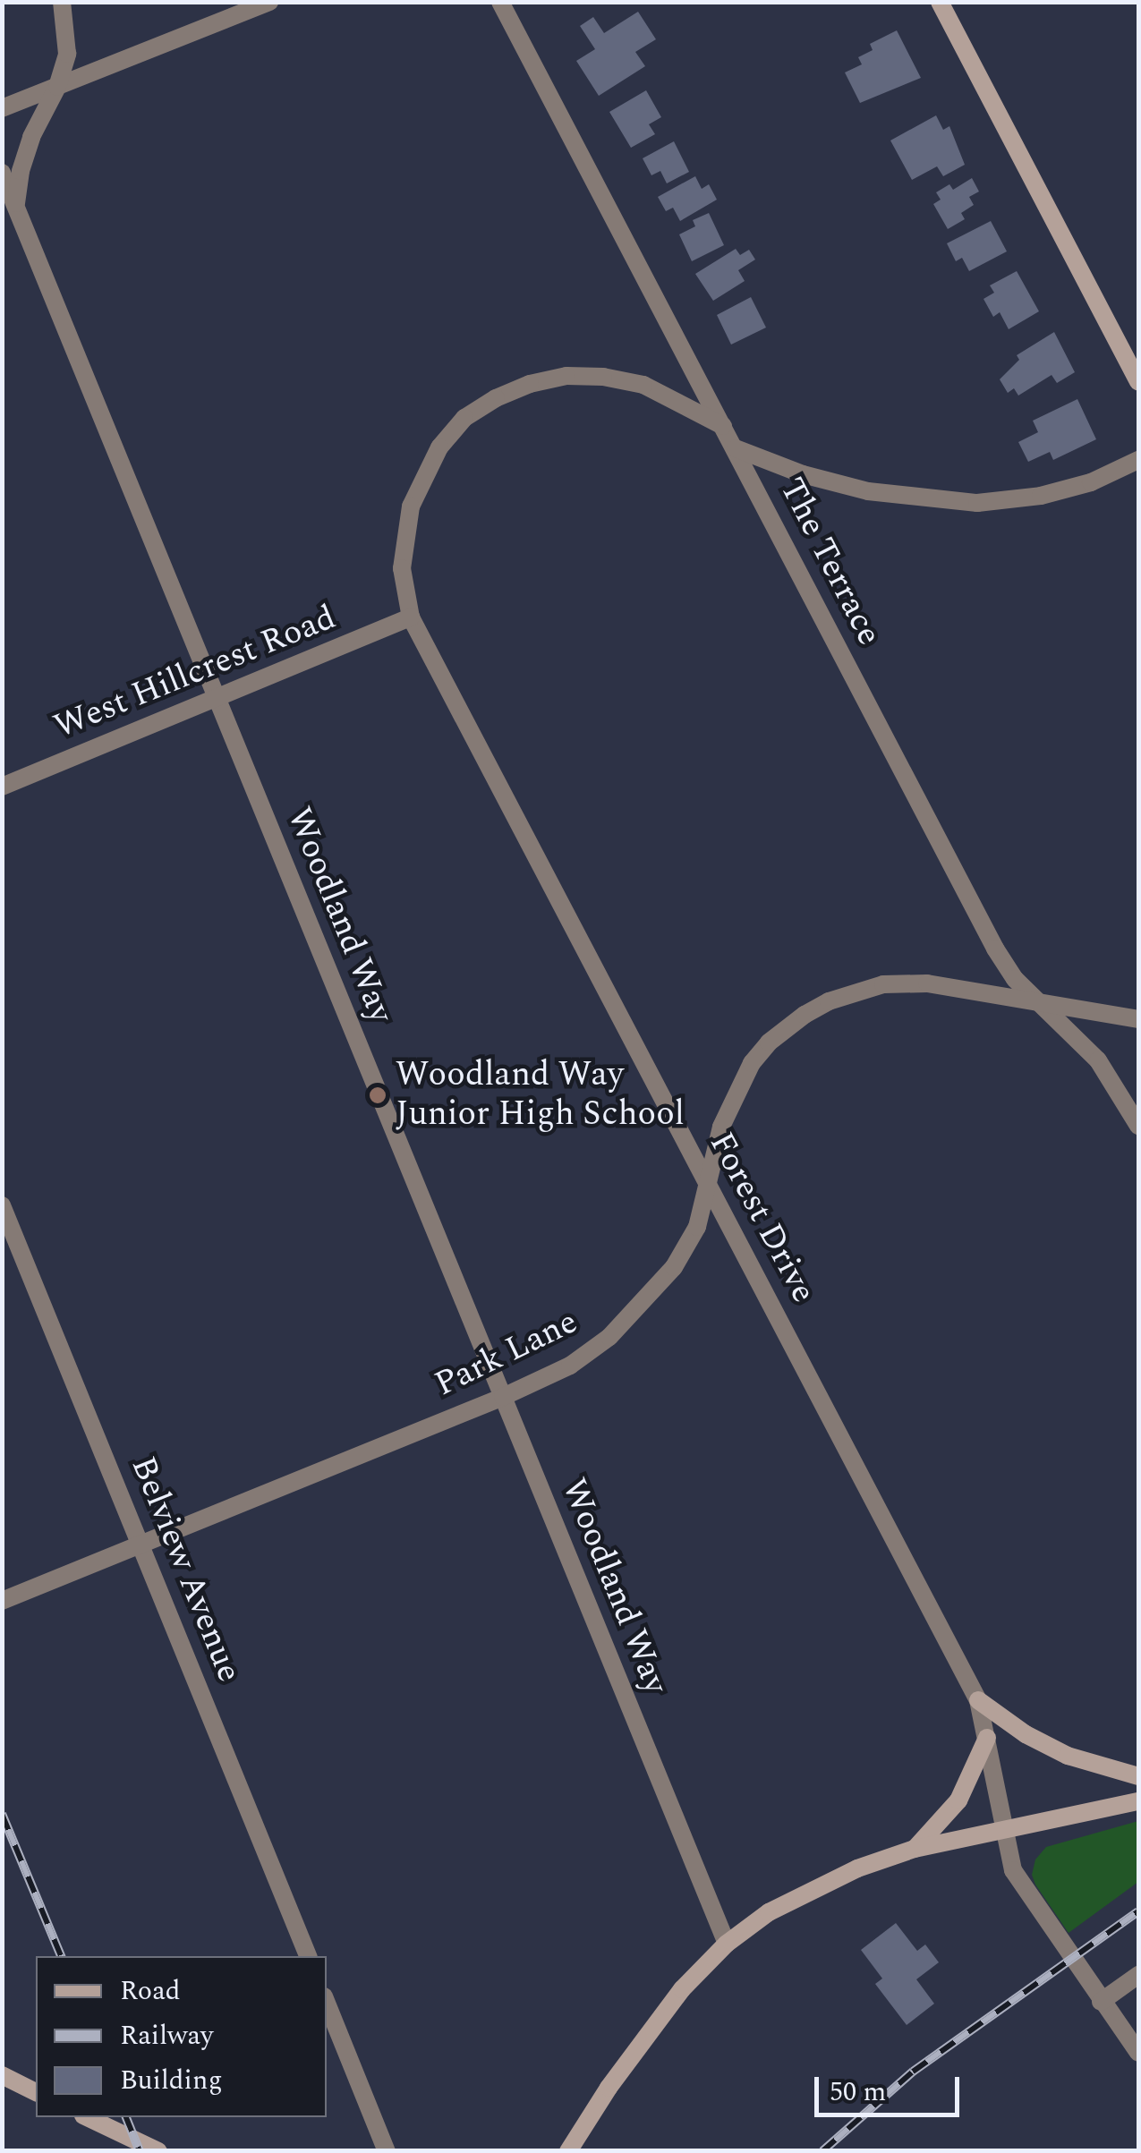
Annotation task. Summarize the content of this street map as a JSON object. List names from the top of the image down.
{
  "streets": {
    "street": [
      "The Terrace",
      "West Hillcrest Road",
      "Woodland Way",
      "Forest Drive",
      "Park Lane",
      "Belview Avenue"
    ]
  },
  "crossings": [
    ["The Terrace", "Forest Drive"],
    ["The Terrace", "Park Lane"],
    ["West Hillcrest Road", "Woodland Way"],
    ["West Hillcrest Road", "Forest Drive"],
    ["Woodland Way", "Park Lane"],
    ["Forest Drive", "Park Lane"],
    ["Park Lane", "Belview Avenue"]
  ],
  "places": ["Woodland Way Junior High School"],
  "legend": ["Road", "Railway", "Building"],
  "scale_bar": "50 m"
}
